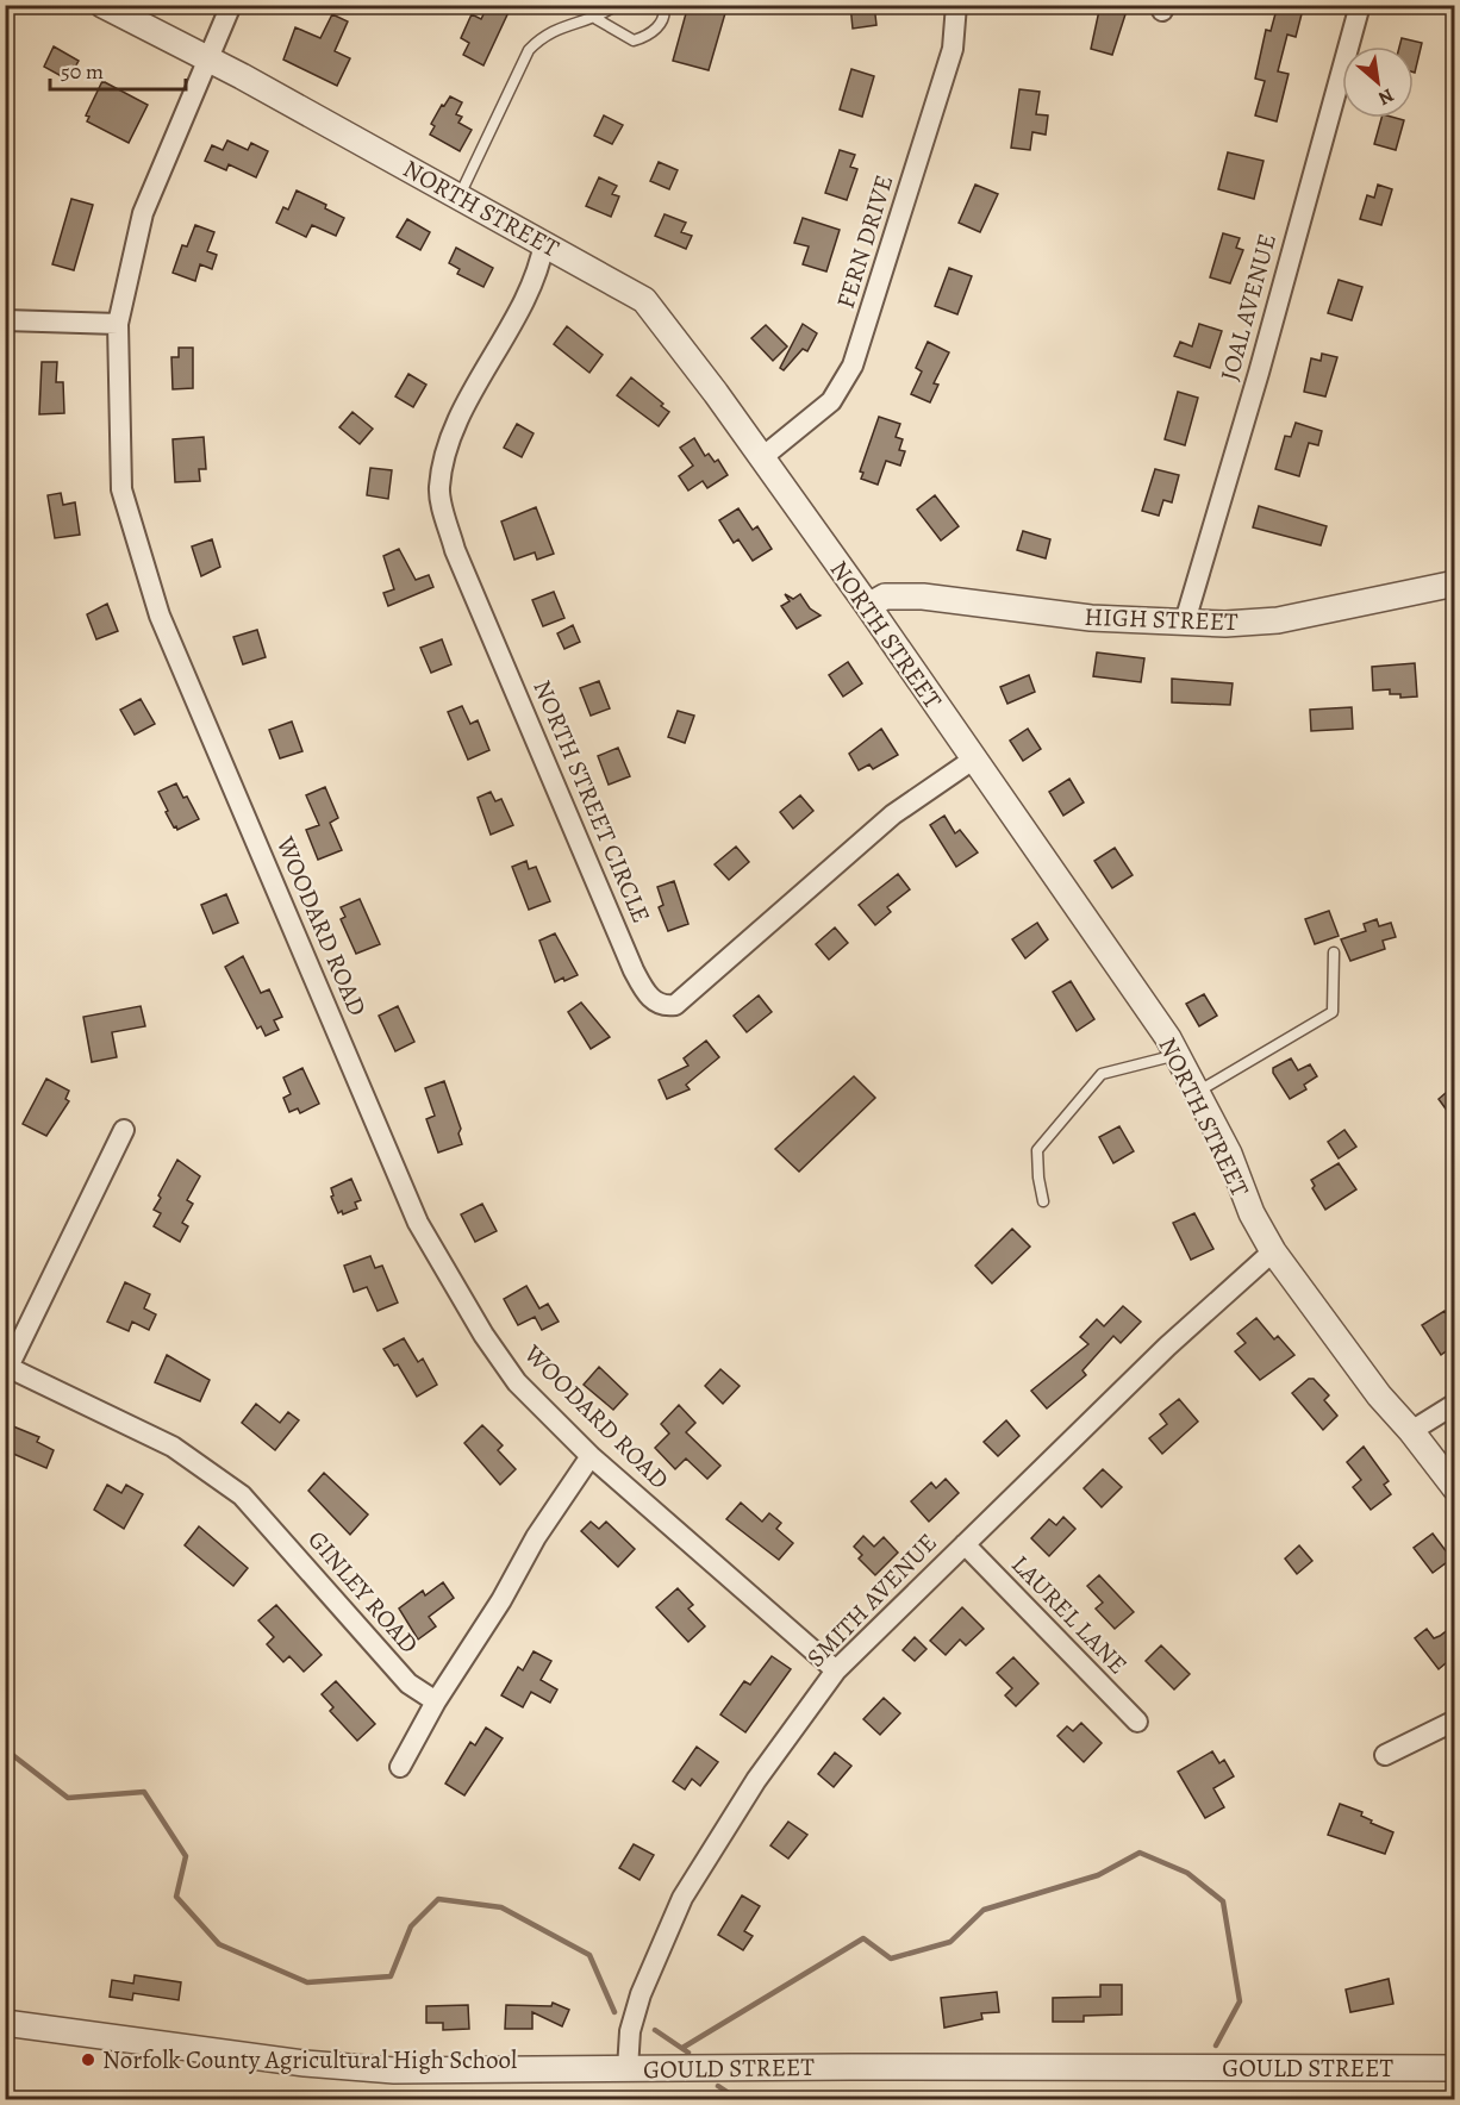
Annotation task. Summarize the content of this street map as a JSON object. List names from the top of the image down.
{
  "streets": {
    "street": [
      "NORTH STREET",
      "FERN DRIVE",
      "JOAL AVENUE",
      "HIGH STREET",
      "NORTH STREET CIRCLE",
      "WOODARD ROAD",
      "GINLEY ROAD",
      "SMITH AVENUE",
      "LAUREL LANE",
      "GOULD STREET"
    ]
  },
  "crossings": [
    ["NORTH STREET", "FERN DRIVE"],
    ["NORTH STREET", "HIGH STREET"],
    ["NORTH STREET", "NORTH STREET CIRCLE"],
    ["NORTH STREET", "WOODARD ROAD"],
    ["NORTH STREET", "SMITH AVENUE"],
    ["JOAL AVENUE", "HIGH STREET"],
    ["WOODARD ROAD", "SMITH AVENUE"],
    ["SMITH AVENUE", "LAUREL LANE"],
    ["SMITH AVENUE", "GOULD STREET"]
  ],
  "places": ["Norfolk County Agricultural High School"],
  "scale_bar": "50 m",
  "north": "bottom right"
}
